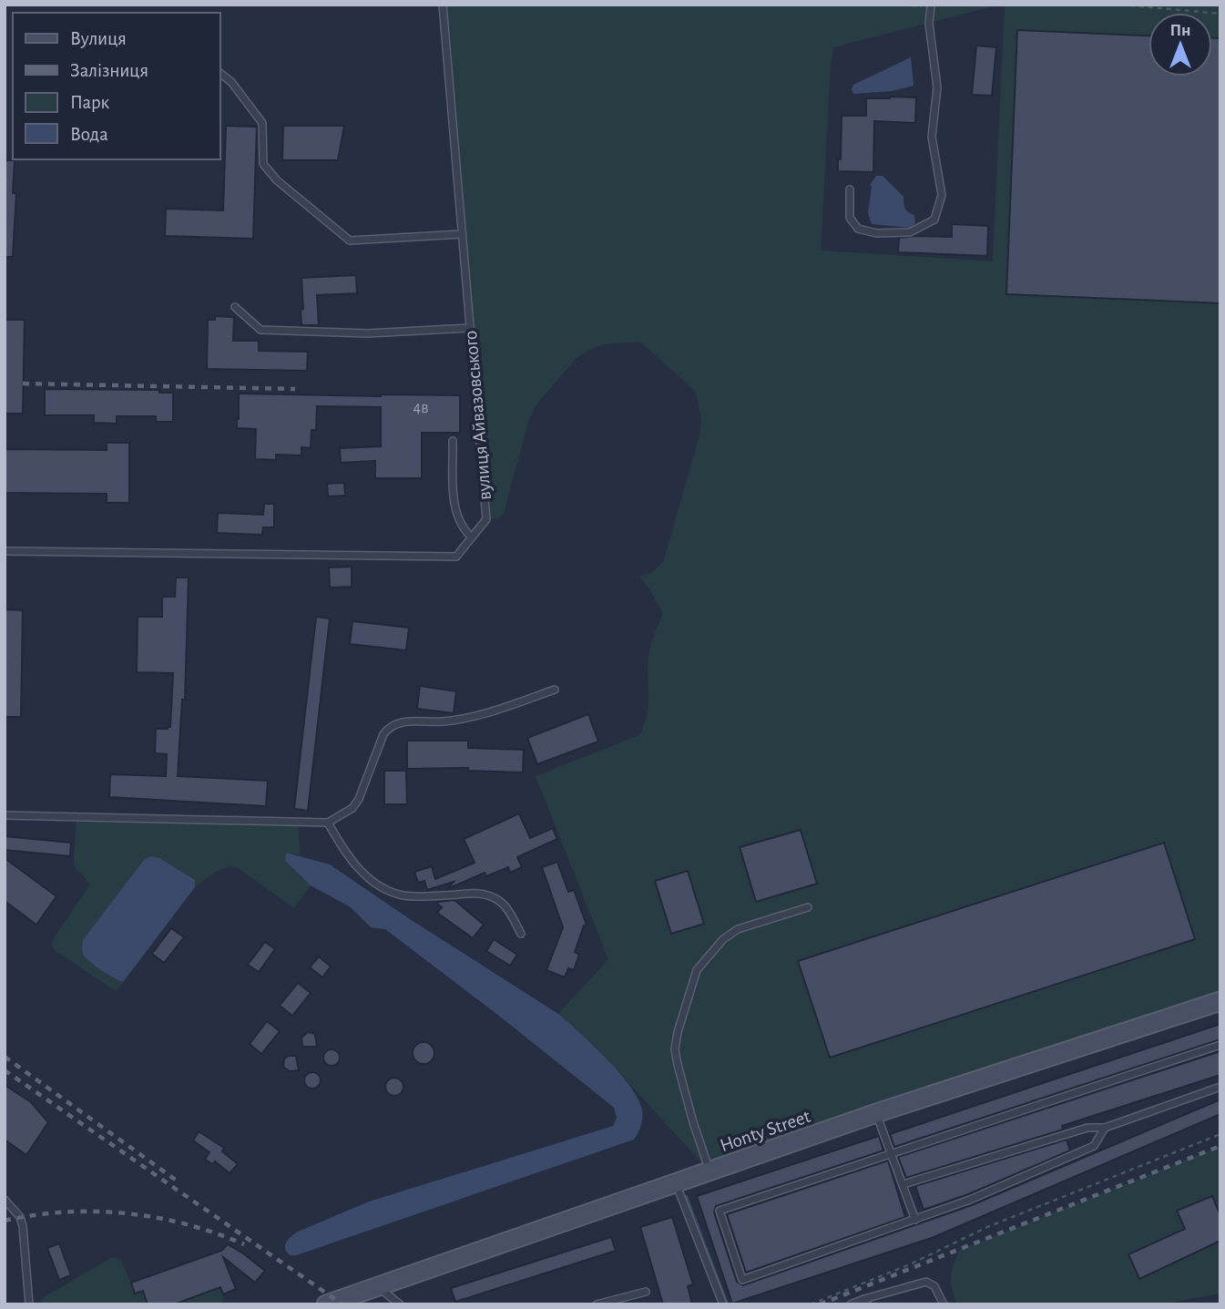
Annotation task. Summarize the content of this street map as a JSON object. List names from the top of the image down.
{
  "streets": {
    "street": ["Honty Street"],
    "lane": ["вулиця Айвазовського"]
  },
  "house_numbers": ["4в"],
  "legend": [
    "Вулиця",
    "Залізниця",
    "Парк",
    "Вода"
  ],
  "north": "top"
}
